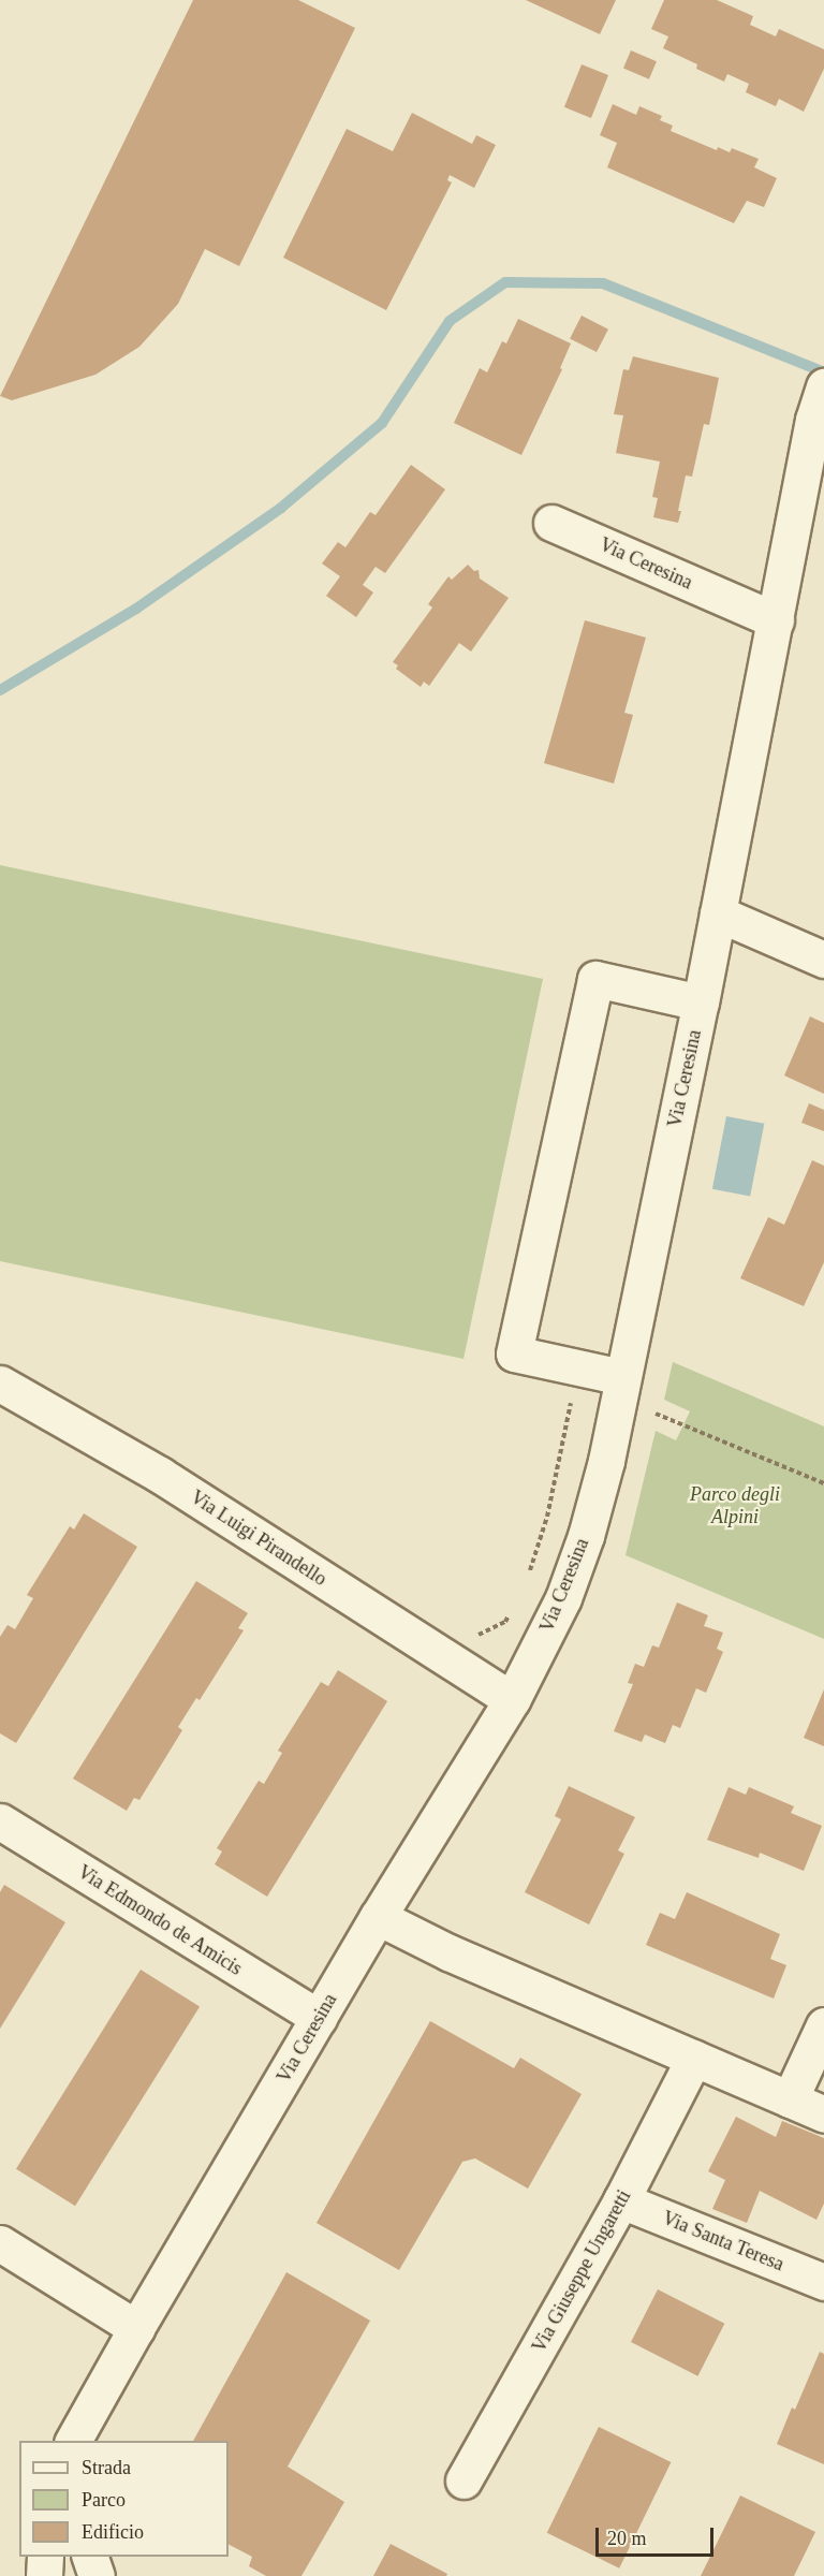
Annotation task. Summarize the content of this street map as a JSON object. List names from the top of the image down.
{
  "streets": {
    "street": [
      "Via Ceresina",
      "Via Luigi Pirandello",
      "Via Edmondo de Amicis",
      "Via Santa Teresa",
      "Via Giuseppe Ungaretti"
    ]
  },
  "crossings": [
    ["Via Ceresina", "Via Luigi Pirandello"],
    ["Via Ceresina", "Via Edmondo de Amicis"],
    ["Via Santa Teresa", "Via Giuseppe Ungaretti"]
  ],
  "parks": ["Parco degli Alpini"],
  "legend": ["Strada", "Parco", "Edificio"],
  "scale_bar": "20 m"
}
